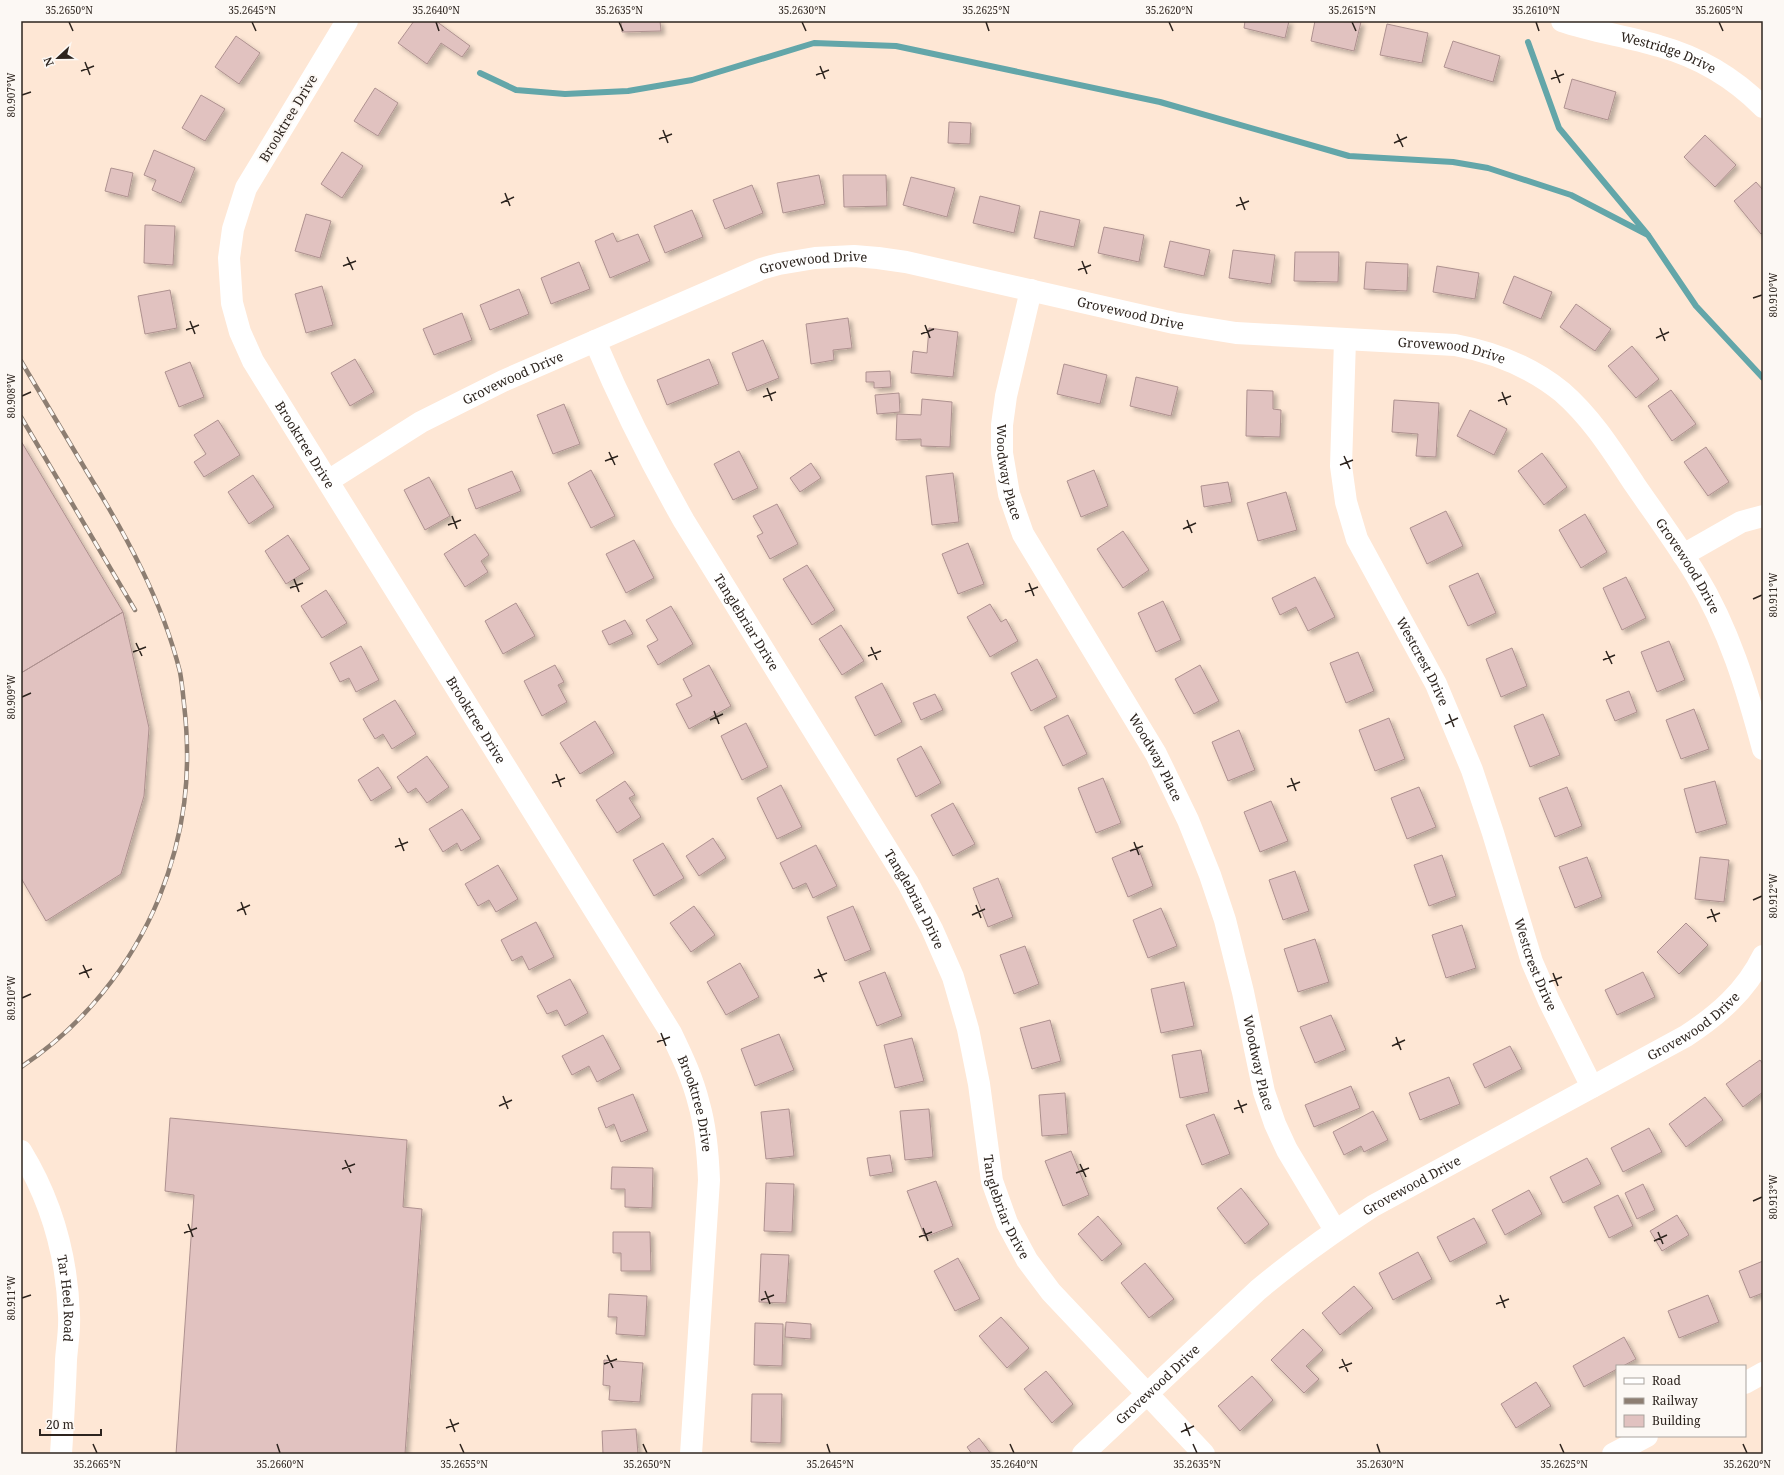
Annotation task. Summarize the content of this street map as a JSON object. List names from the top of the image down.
{
  "streets": {
    "street": [
      "Westridge Drive",
      "Brooktree Drive",
      "Grovewood Drive",
      "Woodway Place",
      "Tanglebriar Drive",
      "Westcrest Drive",
      "Tar Heel Road"
    ]
  },
  "crossings": [
    ["Brooktree Drive", "Grovewood Drive"],
    ["Grovewood Drive", "Woodway Place"],
    ["Grovewood Drive", "Tanglebriar Drive"],
    ["Grovewood Drive", "Westcrest Drive"]
  ],
  "legend": ["Road", "Railway", "Building"],
  "scale_bar": "20 m",
  "north": "left",
  "coordinates": [
    "35.2650°N",
    "35.2645°N",
    "35.2640°N",
    "35.2635°N",
    "35.2630°N",
    "35.2625°N",
    "35.2620°N",
    "35.2615°N",
    "35.2610°N",
    "35.2605°N",
    "80.907°W",
    "80.910°W",
    "80.908°W",
    "80.911°W",
    "80.909°W",
    "80.912°W",
    "80.913°W",
    "35.2665°N",
    "35.2660°N",
    "35.2655°N"
  ]
}
